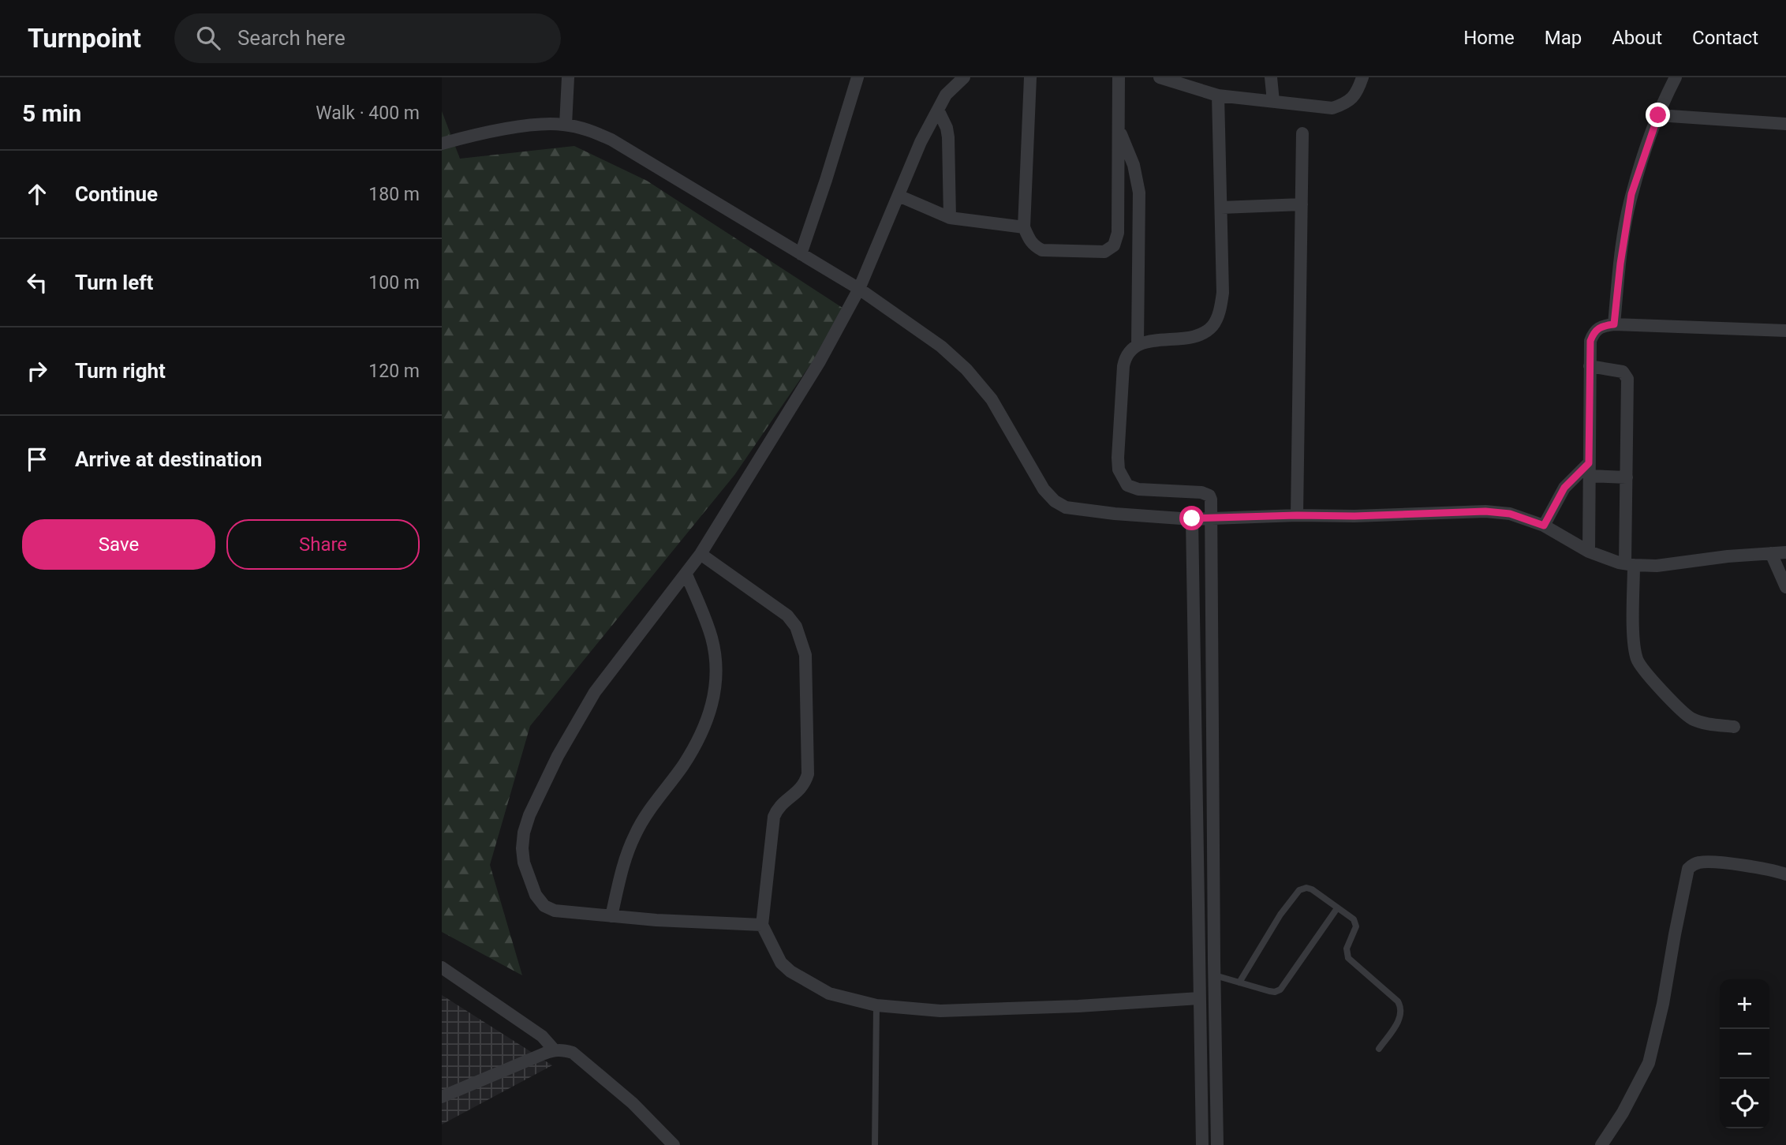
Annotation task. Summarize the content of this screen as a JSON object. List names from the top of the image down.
{
  "page": {
    "header": "Turnpoint",
    "search": "Search here",
    "nav": [
      "Home",
      "Map",
      "About",
      "Contact"
    ],
    "heading": ["5 min", "Walk · 400 m"],
    "list": [
      ["Continue", "180 m"],
      ["Turn left", "100 m"],
      ["Turn right", "120 m"],
      "Arrive at destination"
    ],
    "buttons": ["Save", "Share"],
    "map_buttons": ["+", "−"]
  }
}
